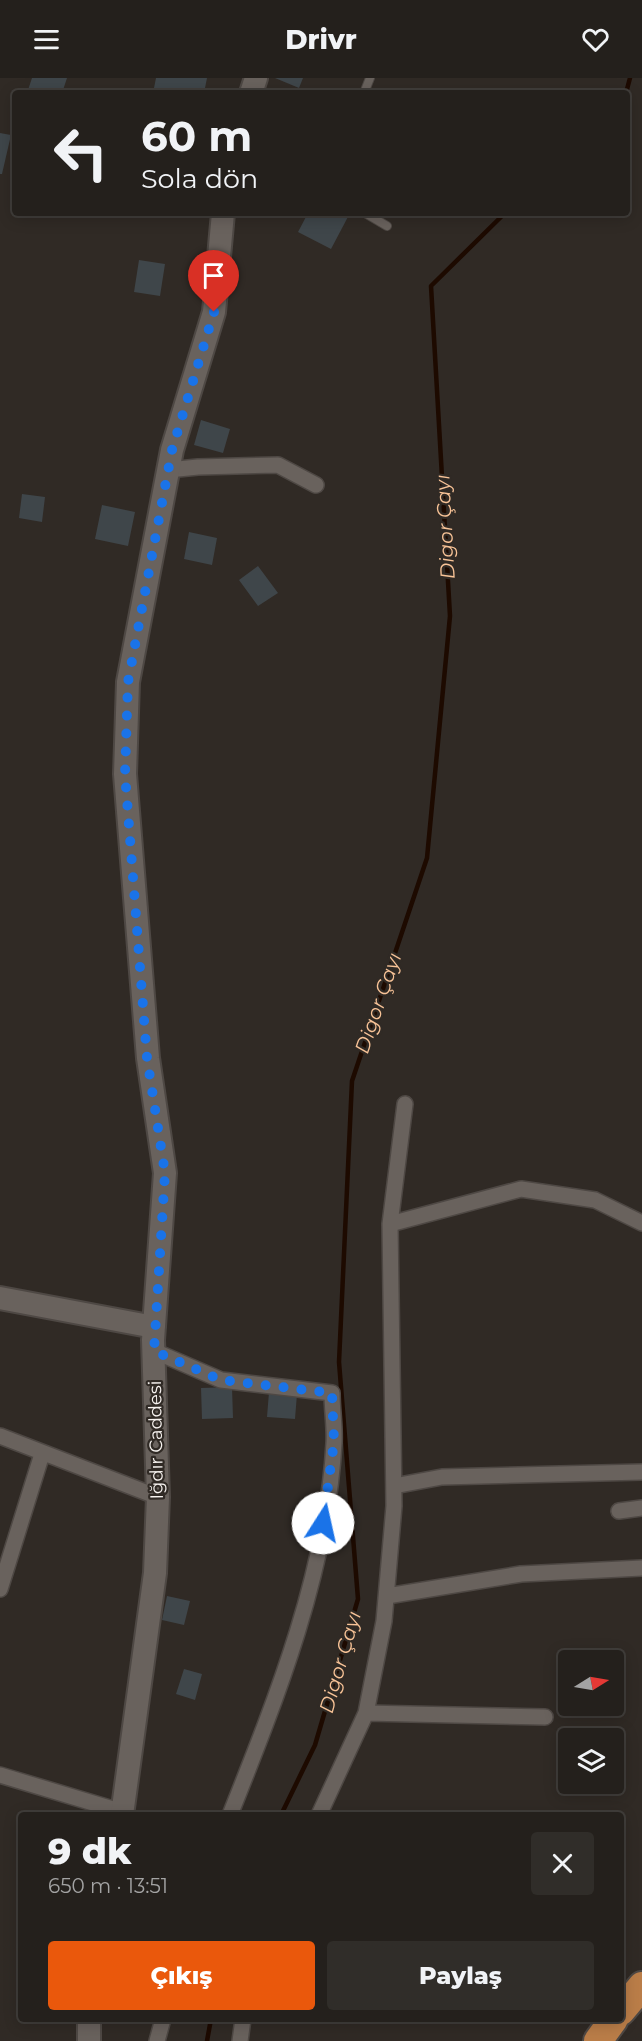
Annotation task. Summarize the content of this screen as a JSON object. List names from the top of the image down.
{
  "streets": {
    "street": ["Iğdır Caddesi"]
  },
  "water": ["Digor Çayı"],
  "north": "right",
  "page": {
    "header": "Drivr",
    "turn": ["60 m", "Sola dön"],
    "heading": ["9 dk", "650 m · 13:51"],
    "buttons": ["Çıkış", "Paylaş"]
  }
}
